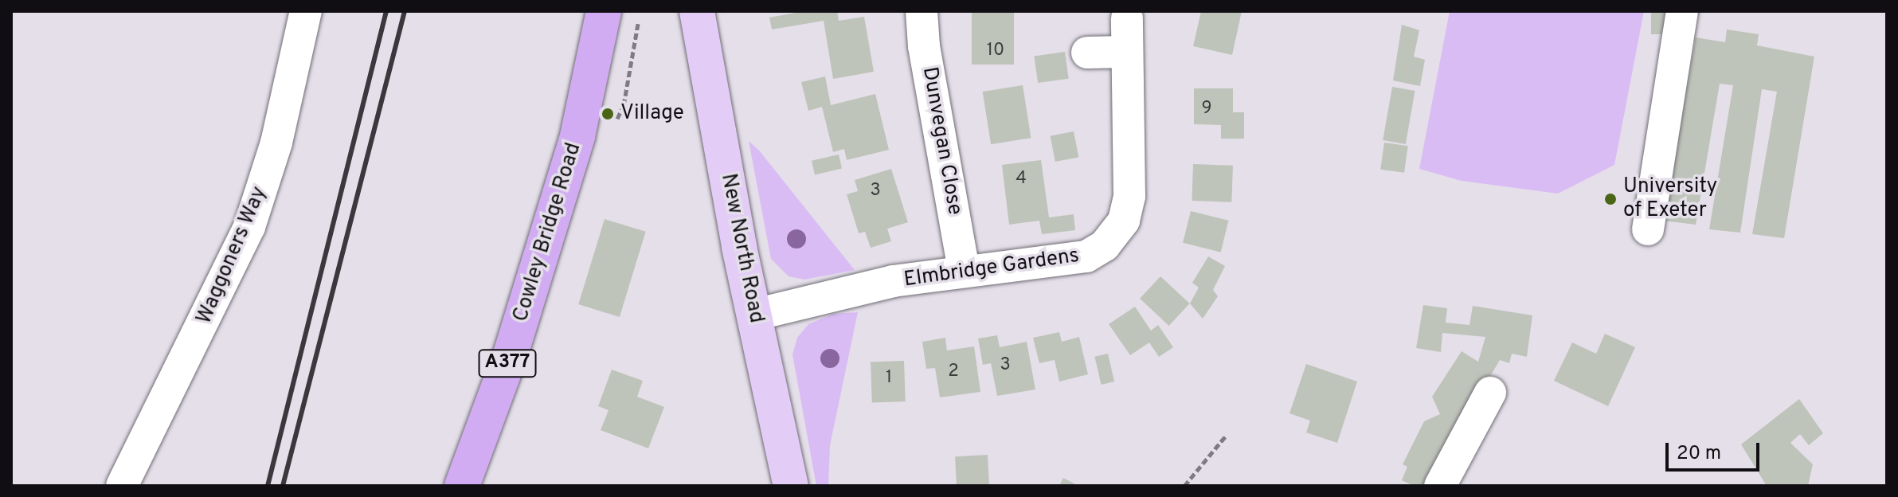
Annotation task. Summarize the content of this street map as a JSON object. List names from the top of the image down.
{
  "streets": {
    "highway": ["Cowley Bridge Road", "A377"],
    "main road": ["New North Road"],
    "street": ["Dunvegan Close", "Waggoners Way", "Elmbridge Gardens"]
  },
  "crossings": [
    ["Dunvegan Close", "Elmbridge Gardens"],
    ["New North Road", "Elmbridge Gardens"]
  ],
  "places": ["Village", "University of Exeter"],
  "house_numbers": [
    "10",
    "9",
    "4",
    "3",
    "3",
    "2",
    "1"
  ],
  "scale_bar": "20 m"
}
